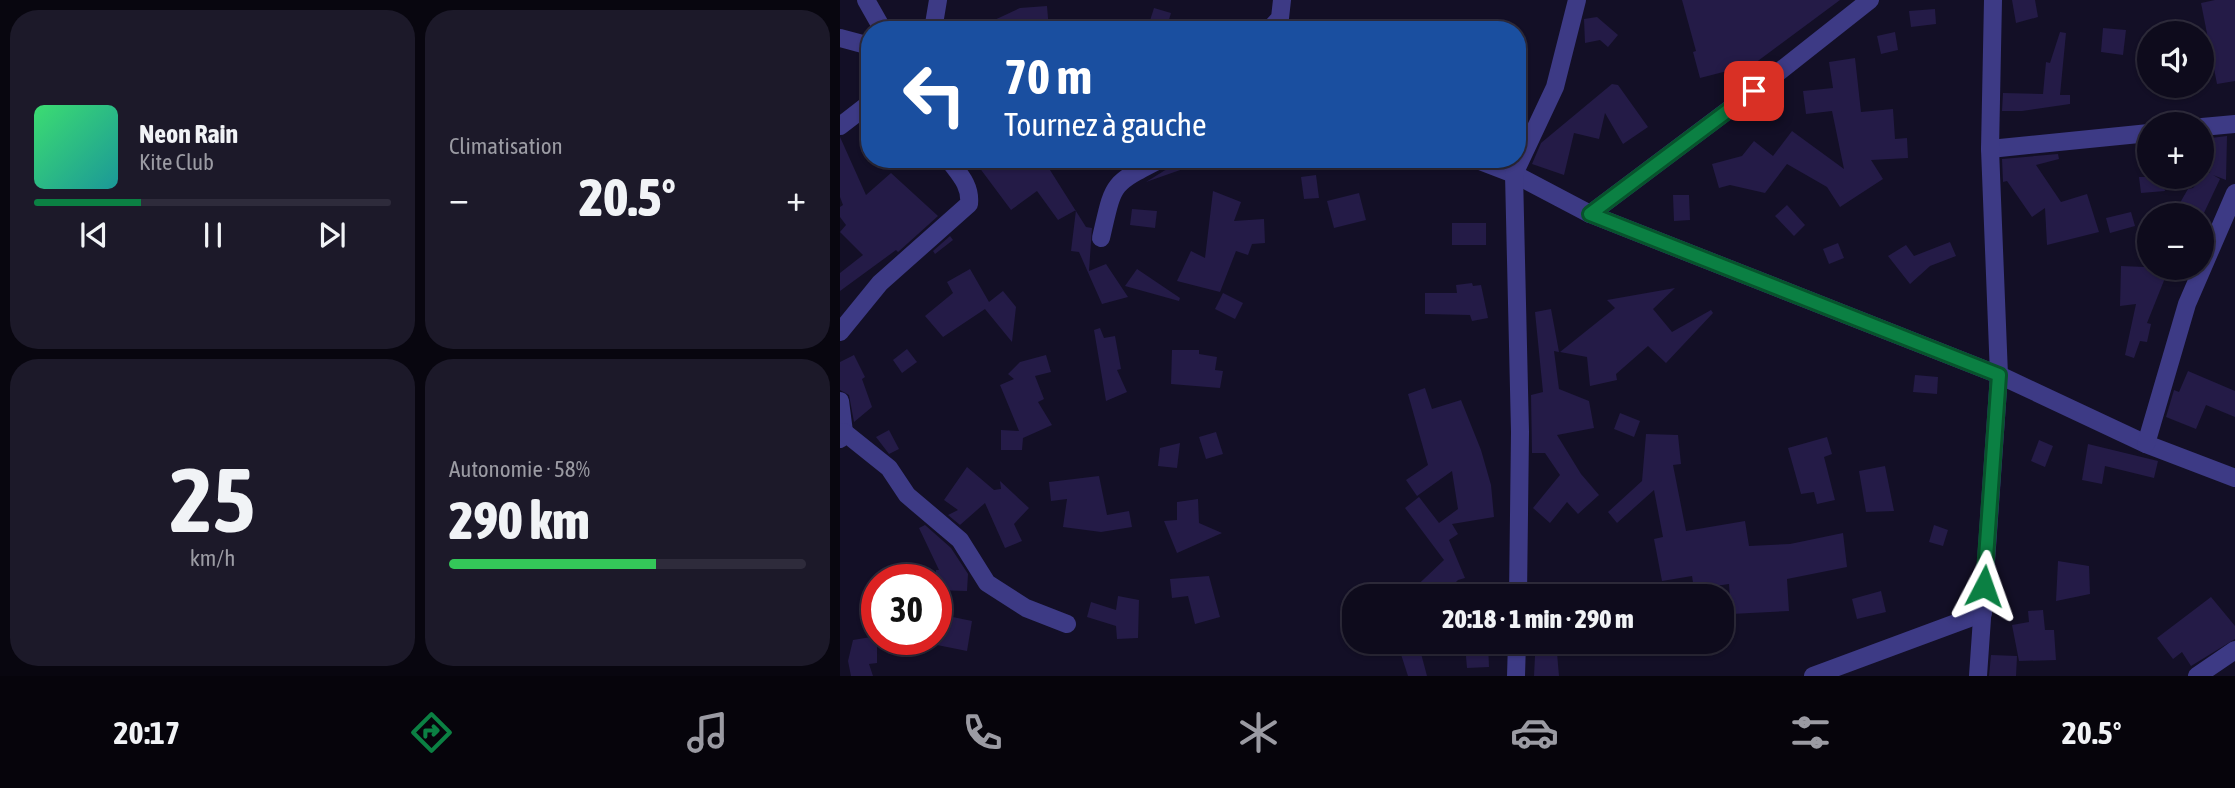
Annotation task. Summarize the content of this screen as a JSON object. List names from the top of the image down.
{
  "page": {
    "tile": [
      "Climatisation",
      ["25", "km/h"],
      ["Autonomie · 58%", "290 km"]
    ],
    "map_buttons": ["+", "−"],
    "turn": ["70 m", "Tournez à gauche"],
    "song": ["Neon Rain", "Kite Club"],
    "heat": ["−", "20.5°", "+"],
    "limit": "30",
    "trip": "20:18 · 1 min · 290 m",
    "tabs": ["20:17", "20.5°"]
  }
}
